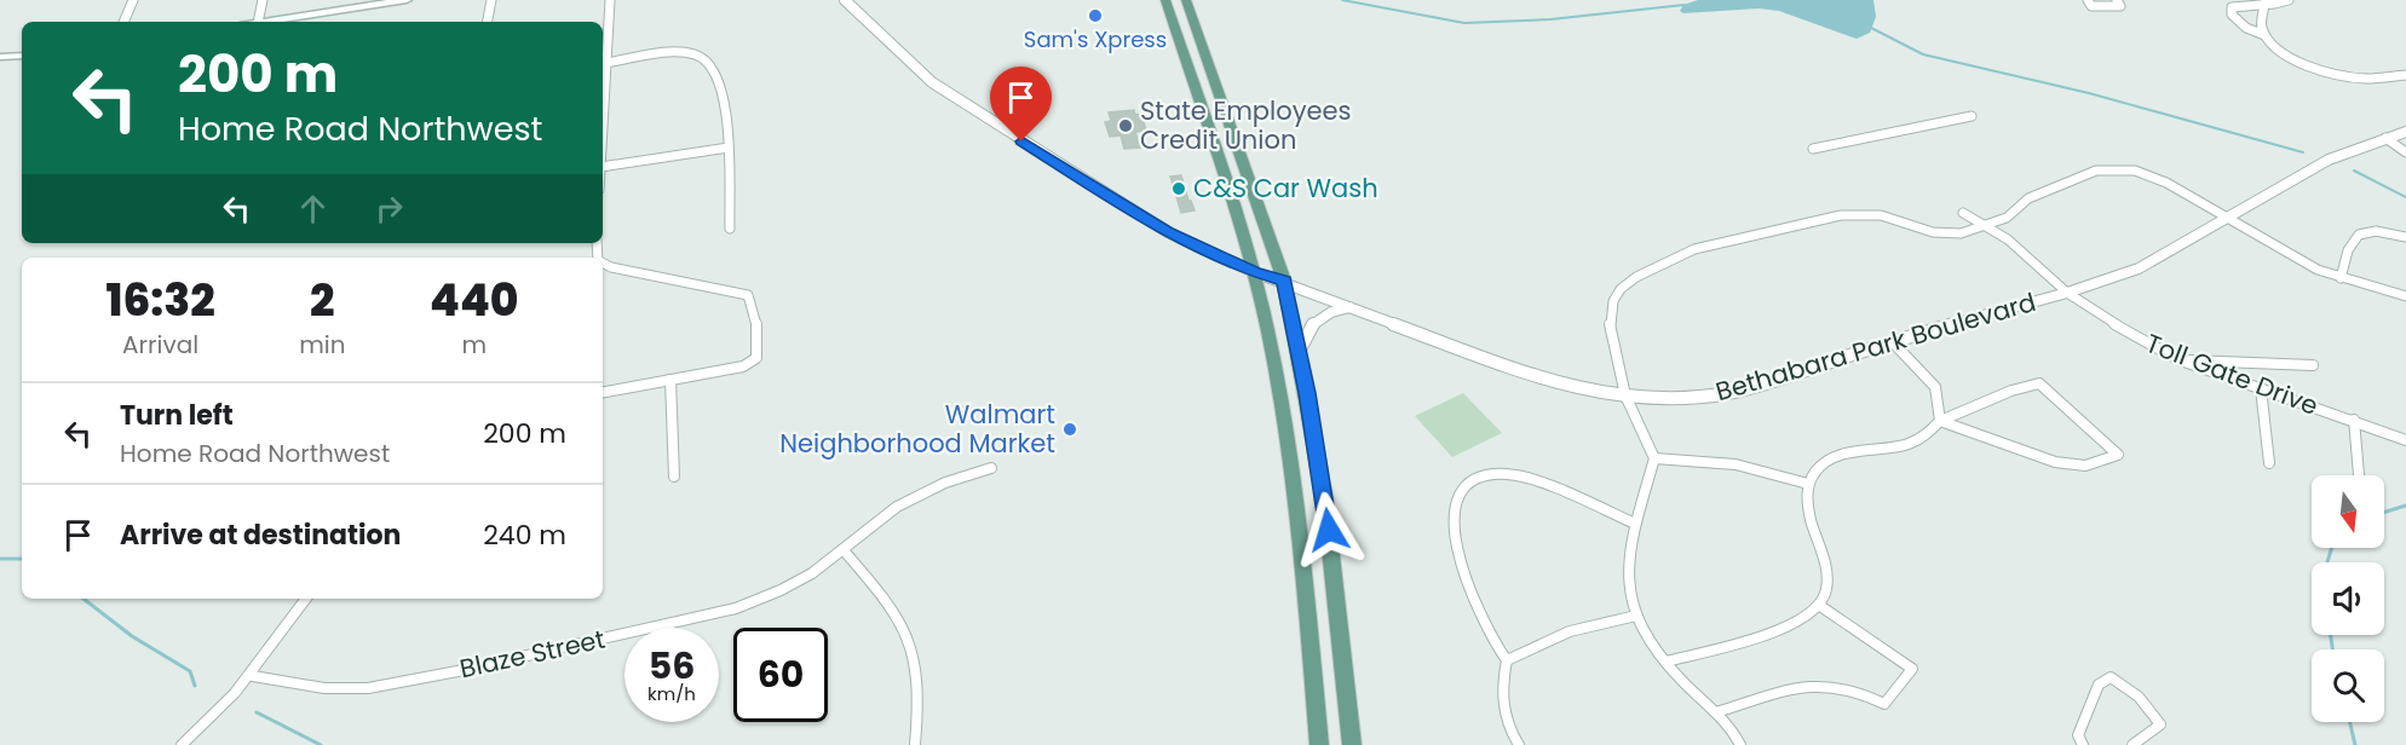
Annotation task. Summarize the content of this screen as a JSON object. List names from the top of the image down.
{
  "streets": {
    "street": ["Bethabara Park Boulevard", "Toll Gate Drive", "Blaze Street"]
  },
  "crossings": [
    ["Bethabara Park Boulevard", "Toll Gate Drive"]
  ],
  "places": [
    "Sam's Xpress",
    "State Employees Credit Union",
    "C&S Car Wash",
    "Walmart Neighborhood Market"
  ],
  "north": "bottom",
  "page": {
    "turn": ["200 m", "Home Road Northwest"],
    "eta": [
      "16:32",
      "Arrival",
      "2",
      "min",
      "440",
      "m"
    ],
    "list": [
      {
        "name": "Turn left",
        "note": "Home Road Northwest",
        "value": "200 m"
      },
      {
        "name": "Arrive at destination",
        "value": "240 m"
      }
    ],
    "speed": "56 km/h",
    "limit": "60"
  }
}
